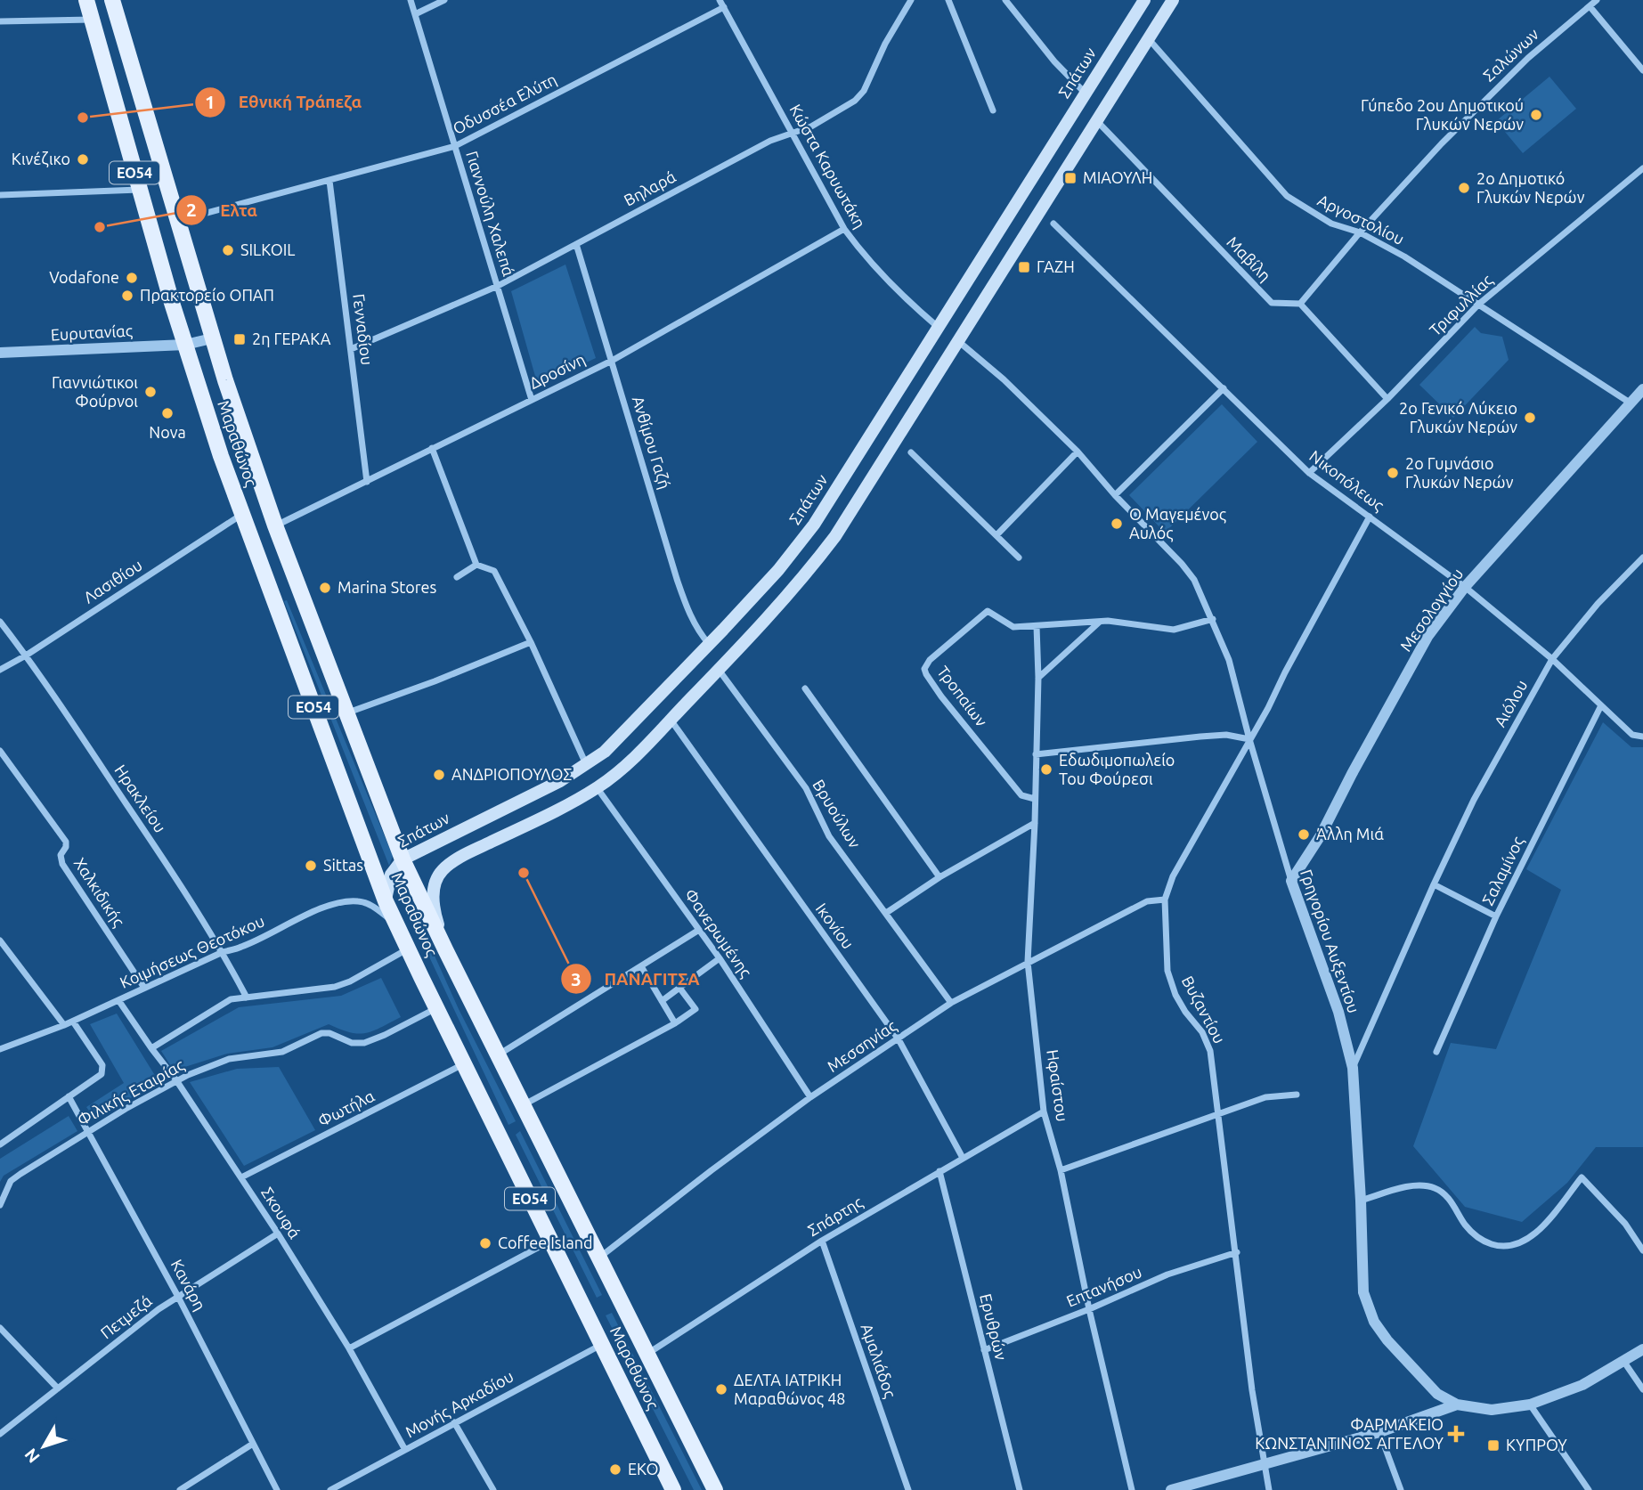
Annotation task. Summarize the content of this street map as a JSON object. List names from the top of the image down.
{
  "streets": {
    "main road": ["Σπάτων", "ΕΟ54", "Μαραθώνος"],
    "street": [
      "Σαλώνων",
      "Οδυσσέα Ελύτη",
      "Κώστα Καρυωτάκη",
      "Βηλαρά",
      "Γιαννούλη Χαλεπά",
      "Αργοστολίου",
      "Μαβίλη",
      "Τριφυλλίας",
      "Γενναδίου",
      "Ευρυτανίας",
      "Δροσίνη",
      "Ανθίμου Γαζή",
      "Νικοπόλεως",
      "Λασιθίου",
      "Μεσολογγίου",
      "Τροπαίων",
      "Αιόλου",
      "Ηρακλείου",
      "Βρυούλων",
      "Σαλαμίνος",
      "Χαλκιδικής",
      "Ικονίου",
      "Φανερωμένης",
      "Γρηγορίου Αυξεντίου",
      "Κοιμήσεως Θεοτόκου",
      "Βυζαντίου",
      "Μεσσηνίας",
      "Ηφαίστου",
      "Φιλικής Εταιρίας",
      "Φωτήλα",
      "Σκουφά",
      "Σπάρτης",
      "Κανάρη",
      "Επτανήσου",
      "Πετμεζά",
      "Ερυθρών",
      "Αμαλιάδος",
      "Μονής Αρκαδίου"
    ]
  },
  "crossings": [
    ["Σαλώνων", "Αργοστολίου"],
    ["Σαλώνων", "Μαβίλη"],
    ["Σπάτων", "Κώστα Καρυωτάκη"],
    ["Σπάτων", "Ανθίμου Γαζή"],
    ["Σπάτων", "Μαραθώνος"],
    ["Οδυσσέα Ελύτη", "Κώστα Καρυωτάκη"],
    ["Οδυσσέα Ελύτη", "Γιαννούλη Χαλεπά"],
    ["Οδυσσέα Ελύτη", "Γενναδίου"],
    ["Οδυσσέα Ελύτη", "Μαραθώνος"],
    ["Κώστα Καρυωτάκη", "Βηλαρά"],
    ["Κώστα Καρυωτάκη", "Δροσίνη"],
    ["Βηλαρά", "Γιαννούλη Χαλεπά"],
    ["Βηλαρά", "Γενναδίου"],
    ["Βηλαρά", "Ανθίμου Γαζή"],
    ["Γιαννούλη Χαλεπά", "Δροσίνη"],
    ["Αργοστολίου", "Τριφυλλίας"],
    ["Αργοστολίου", "Μεσολογγίου"],
    ["Τριφυλλίας", "Νικοπόλεως"],
    ["Γενναδίου", "Δροσίνη"],
    ["Ευρυτανίας", "Μαραθώνος"],
    ["Δροσίνη", "Ανθίμου Γαζή"],
    ["Δροσίνη", "Μαραθώνος"],
    ["Μαραθώνος", "Λασιθίου"],
    ["Μαραθώνος", "Κοιμήσεως Θεοτόκου"],
    ["Μαραθώνος", "Μεσσηνίας"],
    ["Μαραθώνος", "Φιλικής Εταιρίας"],
    ["Μαραθώνος", "Φωτήλα"],
    ["Μαραθώνος", "Σπάρτης"],
    ["Μαραθώνος", "Μονής Αρκαδίου"],
    ["Νικοπόλεως", "Μεσολογγίου"],
    ["Νικοπόλεως", "Αιόλου"],
    ["Νικοπόλεως", "Σαλαμίνος"],
    ["Νικοπόλεως", "Βυζαντίου"],
    ["Λασιθίου", "Ηρακλείου"],
    ["Μεσολογγίου", "Γρηγορίου Αυξεντίου"],
    ["Τροπαίων", "Ηφαίστου"],
    ["Αιόλου", "Γρηγορίου Αυξεντίου"],
    ["Ηρακλείου", "Κοιμήσεως Θεοτόκου"],
    ["Ηρακλείου", "Φιλικής Εταιρίας"],
    ["Βρυούλων", "Μεσσηνίας"],
    ["Χαλκιδικής", "Κοιμήσεως Θεοτόκου"],
    ["Ικονίου", "Μεσσηνίας"],
    ["Ικονίου", "Σπάρτης"],
    ["Φανερωμένης", "Μεσσηνίας"],
    ["Γρηγορίου Αυξεντίου", "Βυζαντίου"],
    ["Κοιμήσεως Θεοτόκου", "Σκουφά"],
    ["Βυζαντίου", "Μεσσηνίας"],
    ["Βυζαντίου", "Επτανήσου"],
    ["Μεσσηνίας", "Ηφαίστου"],
    ["Ηφαίστου", "Σπάρτης"],
    ["Ηφαίστου", "Επτανήσου"],
    ["Φιλικής Εταιρίας", "Σκουφά"],
    ["Φιλικής Εταιρίας", "Κανάρη"],
    ["Φωτήλα", "Σκουφά"],
    ["Σκουφά", "Πετμεζά"],
    ["Σκουφά", "Μονής Αρκαδίου"],
    ["Σπάρτης", "Ερυθρών"],
    ["Σπάρτης", "Αμαλιάδος"],
    ["Κανάρη", "Πετμεζά"],
    ["Επτανήσου", "Ερυθρών"]
  ],
  "places": {
    "other": [
      "Γύπεδο 2ου Δημοτικού Γλυκών Νερών",
      "Εθνική Τράπεζα",
      "Κινέζικο",
      "2ο Δημοτικό Γλυκών Νερών",
      "Ελτα",
      "SILKOIL",
      "Vodafone",
      "Πρακτορείο ΟΠΑΠ",
      "Γιαννιώτικοι Φούρνοι",
      "Nova",
      "2ο Γενικό Λύκειο Γλυκών Νερών",
      "2ο Γυμνάσιο Γλυκών Νερών",
      "Ο Μαγεμένος Αυλός",
      "Marina Stores",
      "Εδωδιμοπωλείο Του Φούρεσι",
      "ΑΝΔΡΙΟΠΟΥΛΟΣ",
      "Άλλη Μιά",
      "Sittas",
      "ΠΑΝΑΓΙΤΣΑ",
      "Coffee Island",
      "ΔΕΛΤΑ ΙΑΤΡΙΚΗ Μαραθώνος 48",
      "EKO"
    ],
    "transit": [
      "ΜΙΑΟΥΛΗ",
      "ΓΑΖΗ",
      "2η ΓΕΡΑΚΑ",
      "ΚΥΠΡΟΥ"
    ],
    "health": ["ΦΑΡΜΑΚΕΙΟ ΚΩΝΣΤΑΝΤΙΝΟΣ ΑΓΓΕΛΟΥ"]
  },
  "north": "bottom left"
}
